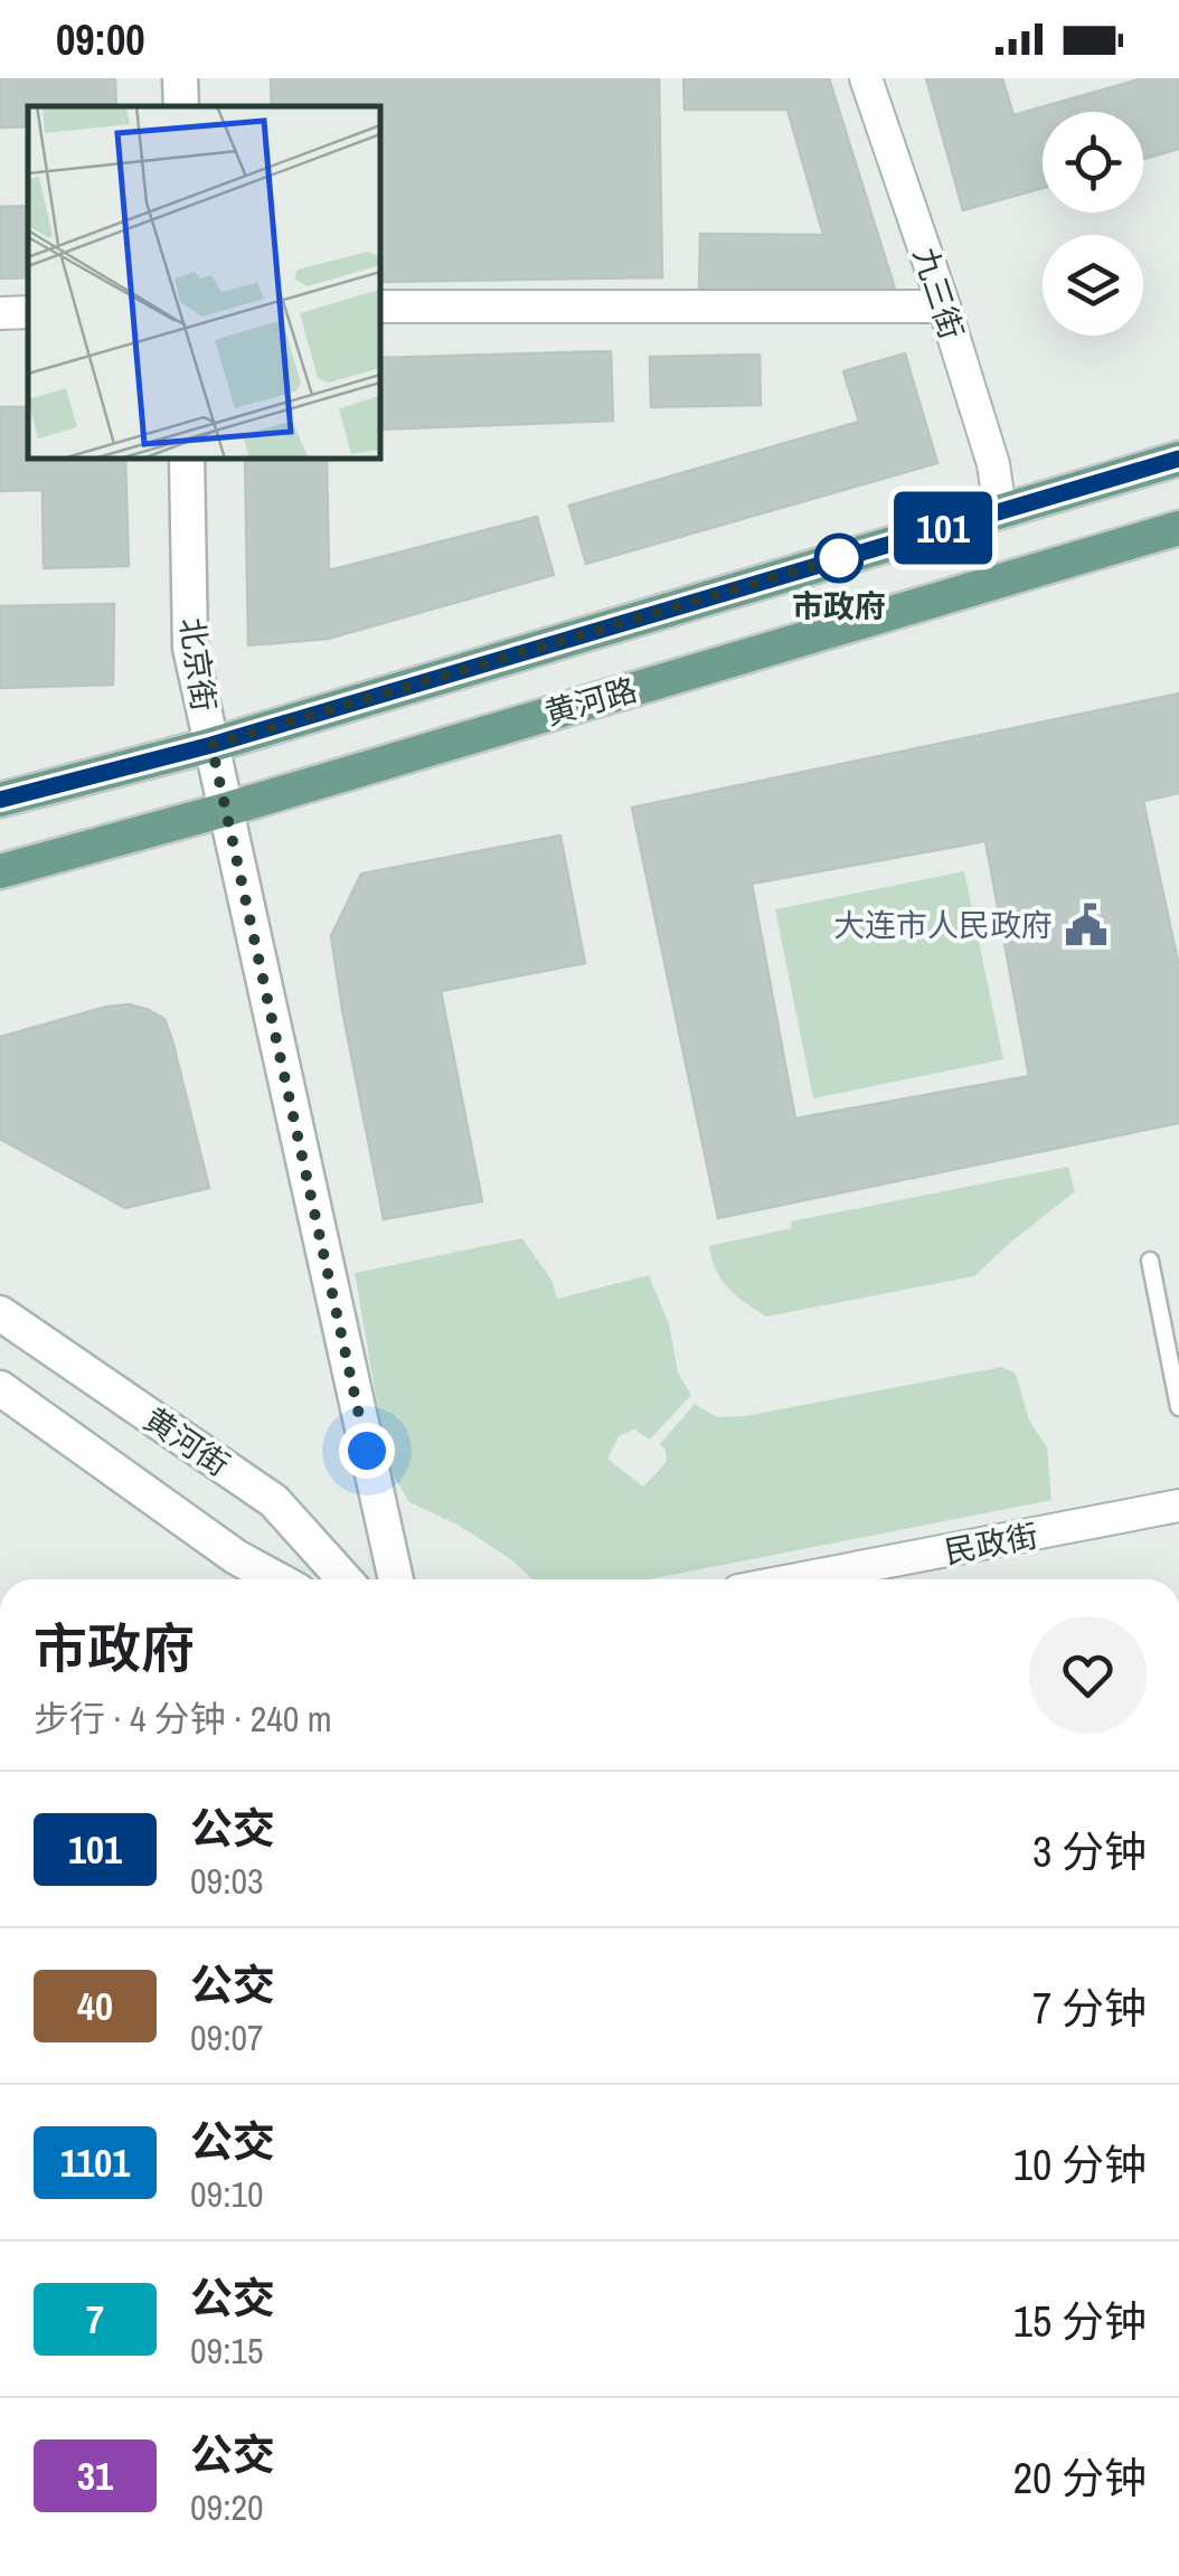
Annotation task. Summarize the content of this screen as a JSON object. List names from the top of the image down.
{
  "streets": {
    "main road": ["黄河路"],
    "street": [
      "九三街",
      "北京街",
      "黄河街",
      "民政街"
    ]
  },
  "crossings": [
    ["北京街", "黄河路"]
  ],
  "places": {
    "other": ["市政府"],
    "public building": ["大连市人民政府"]
  },
  "lines": ["bus line 101"],
  "page": {
    "status": "09:00",
    "on_map": "101",
    "heading": ["市政府", "步行 · 4 分钟 · 240 m"],
    "list": [
      {
        "mark": "101",
        "name": "公交",
        "note": "09:03",
        "value": "3 分钟"
      },
      {
        "mark": "40",
        "name": "公交",
        "note": "09:07",
        "value": "7 分钟"
      },
      {
        "mark": "1101",
        "name": "公交",
        "note": "09:10",
        "value": "10 分钟"
      },
      {
        "mark": "7",
        "name": "公交",
        "note": "09:15",
        "value": "15 分钟"
      },
      {
        "mark": "31",
        "name": "公交",
        "note": "09:20",
        "value": "20 分钟"
      }
    ]
  }
}
